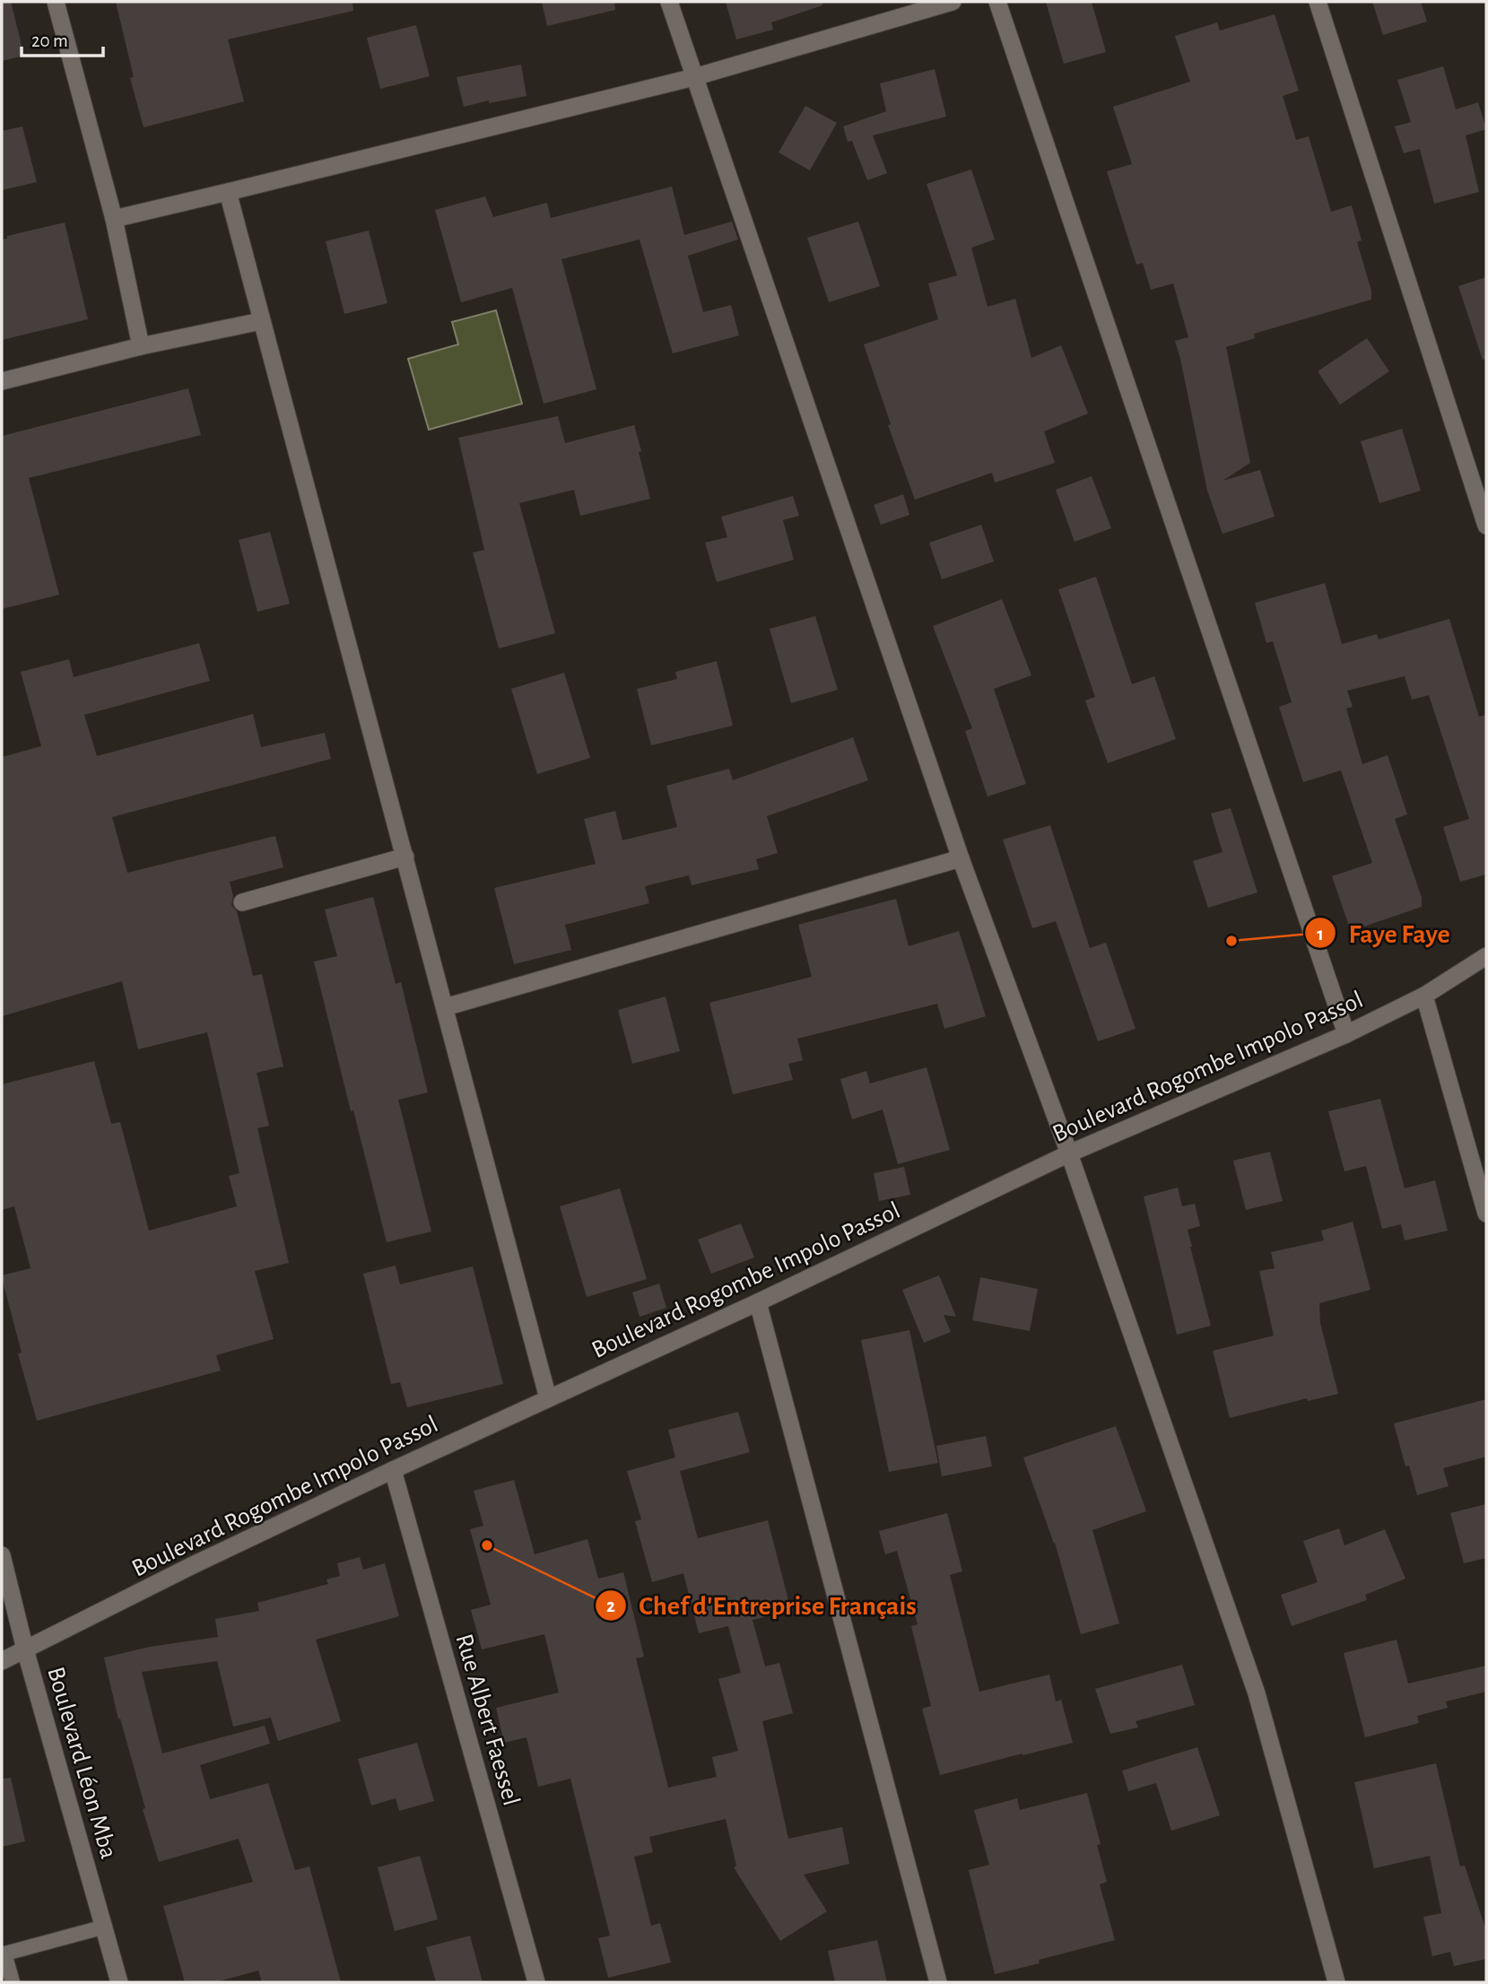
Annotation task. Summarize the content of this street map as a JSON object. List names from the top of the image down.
{
  "streets": {
    "street": ["Boulevard Rogombe Impolo Passol", "Rue Albert Faessel", "Boulevard Léon Mba"]
  },
  "crossings": [
    ["Boulevard Rogombe Impolo Passol", "Rue Albert Faessel"],
    ["Boulevard Rogombe Impolo Passol", "Boulevard Léon Mba"]
  ],
  "places": ["Faye Faye", "Chef d'Entreprise Français"],
  "scale_bar": "20 m"
}
